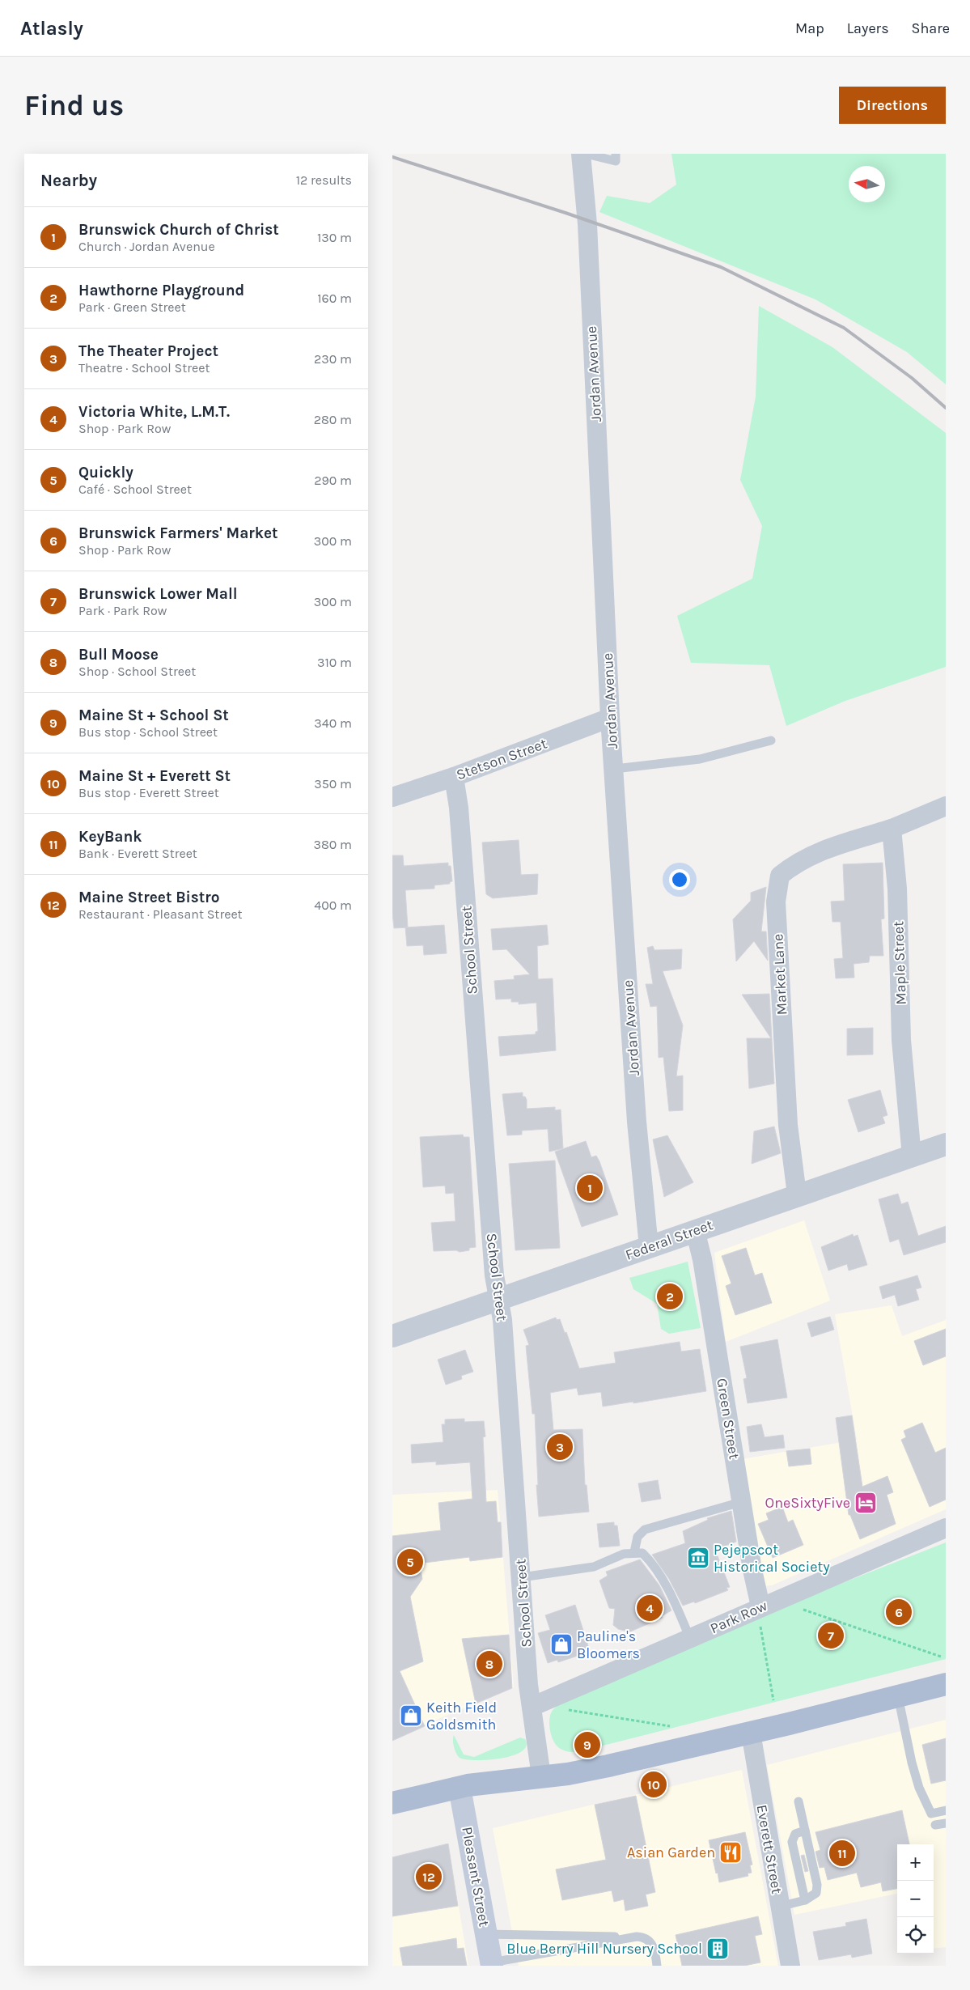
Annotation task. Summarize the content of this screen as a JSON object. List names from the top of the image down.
{
  "streets": {
    "main road": ["Pleasant Street"],
    "street": [
      "Jordan Avenue",
      "Stetson Street",
      "School Street",
      "Maple Street",
      "Market Lane",
      "Federal Street",
      "Green Street",
      "Park Row",
      "Everett Street"
    ]
  },
  "crossings": [
    ["Jordan Avenue", "Stetson Street"],
    ["Jordan Avenue", "Federal Street"],
    ["Stetson Street", "School Street"],
    ["School Street", "Federal Street"],
    ["School Street", "Park Row"],
    ["Maple Street", "Market Lane"],
    ["Maple Street", "Federal Street"],
    ["Market Lane", "Federal Street"],
    ["Federal Street", "Green Street"],
    ["Green Street", "Park Row"]
  ],
  "places": {
    "hotel": ["OneSixtyFive"],
    "museum": ["Pejepscot Historical Society"],
    "shop": ["Pauline's Bloomers", "Keith Field Goldsmith"],
    "restaurant": ["Asian Garden"],
    "building": ["Blue Berry Hill Nursery School"]
  },
  "north": "left",
  "page": {
    "header": "Atlasly",
    "nav": ["Map", "Layers", "Share"],
    "buttons": "Directions",
    "title": "Find us",
    "heading": ["Nearby", "12 results"],
    "list": [
      {
        "mark": "1",
        "name": "Brunswick Church of Christ",
        "note": "Church · Jordan Avenue",
        "value": "130 m"
      },
      {
        "mark": "2",
        "name": "Hawthorne Playground",
        "note": "Park · Green Street",
        "value": "160 m"
      },
      {
        "mark": "3",
        "name": "The Theater Project",
        "note": "Theatre · School Street",
        "value": "230 m"
      },
      {
        "mark": "4",
        "name": "Victoria White, L.M.T.",
        "note": "Shop · Park Row",
        "value": "280 m"
      },
      {
        "mark": "5",
        "name": "Quickly",
        "note": "Café · School Street",
        "value": "290 m"
      },
      {
        "mark": "6",
        "name": "Brunswick Farmers' Market",
        "note": "Shop · Park Row",
        "value": "300 m"
      },
      {
        "mark": "7",
        "name": "Brunswick Lower Mall",
        "note": "Park · Park Row",
        "value": "300 m"
      },
      {
        "mark": "8",
        "name": "Bull Moose",
        "note": "Shop · School Street",
        "value": "310 m"
      },
      {
        "mark": "9",
        "name": "Maine St + School St",
        "note": "Bus stop · School Street",
        "value": "340 m"
      },
      {
        "mark": "10",
        "name": "Maine St + Everett St",
        "note": "Bus stop · Everett Street",
        "value": "350 m"
      },
      {
        "mark": "11",
        "name": "KeyBank",
        "note": "Bank · Everett Street",
        "value": "380 m"
      },
      {
        "mark": "12",
        "name": "Maine Street Bistro",
        "note": "Restaurant · Pleasant Street",
        "value": "400 m"
      }
    ],
    "pins": [
      "1",
      "2",
      "3",
      "5",
      "4",
      "6",
      "7",
      "8",
      "9",
      "10",
      "11",
      "12"
    ],
    "map_buttons": ["+", "−"]
  }
}
